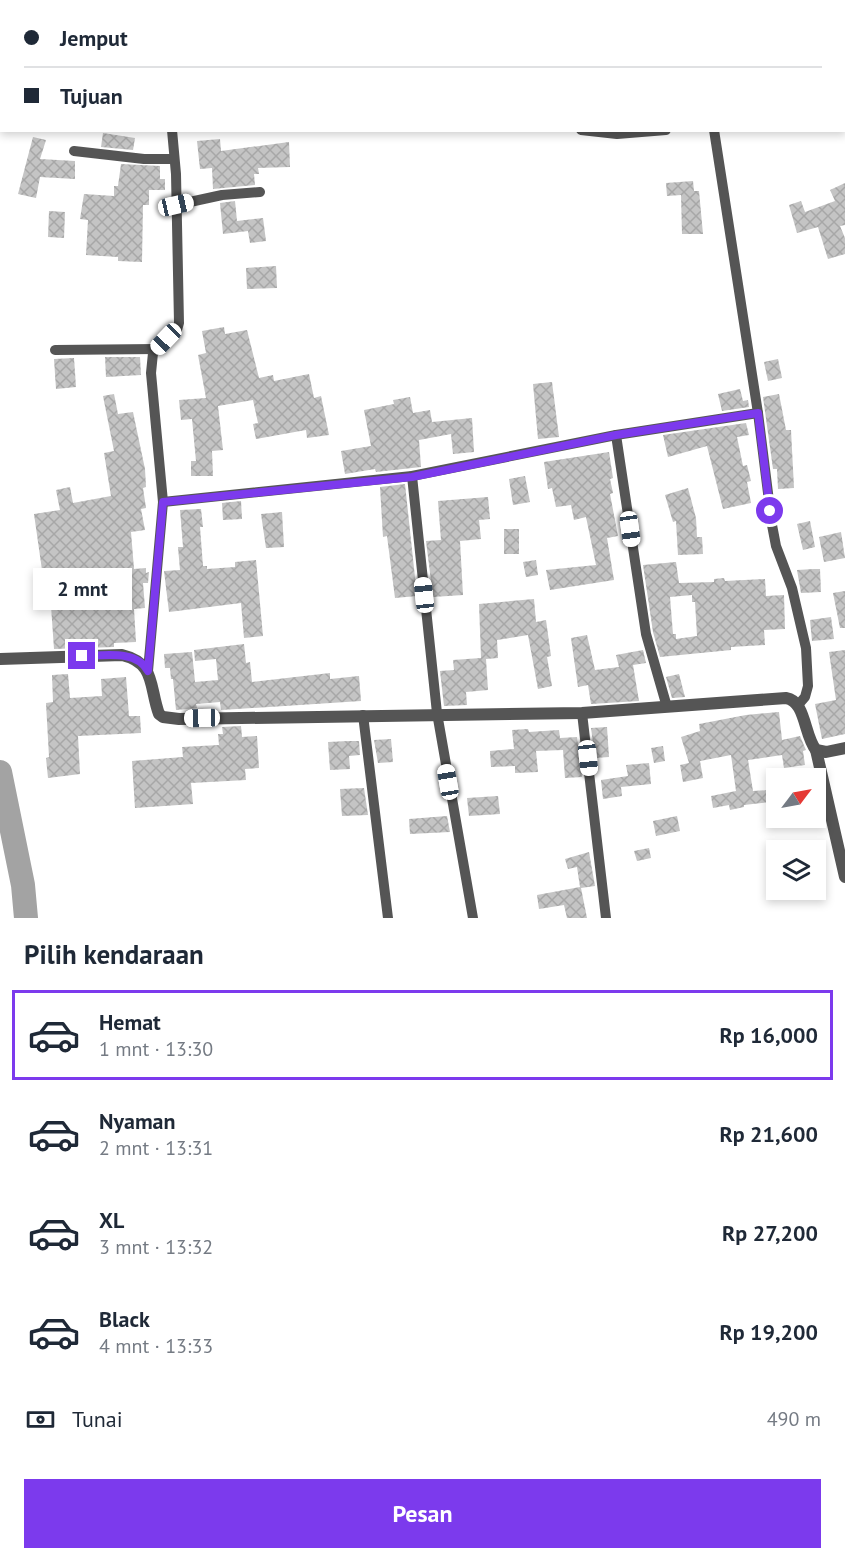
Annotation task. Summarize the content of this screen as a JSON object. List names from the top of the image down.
{
  "north": "top right",
  "page": {
    "banner": ["Jemput", "Tujuan"],
    "bubble": "2 mnt",
    "heading": "Pilih kendaraan",
    "list": [
      {
        "name": "Hemat",
        "note": "1 mnt · 13:30",
        "value": "Rp 16,000"
      },
      {
        "name": "Nyaman",
        "note": "2 mnt · 13:31",
        "value": "Rp 21,600"
      },
      {
        "name": "XL",
        "note": "3 mnt · 13:32",
        "value": "Rp 27,200"
      },
      {
        "name": "Black",
        "note": "4 mnt · 13:33",
        "value": "Rp 19,200"
      }
    ],
    "pay": ["Tunai", "490 m"],
    "buttons": "Pesan"
  }
}
